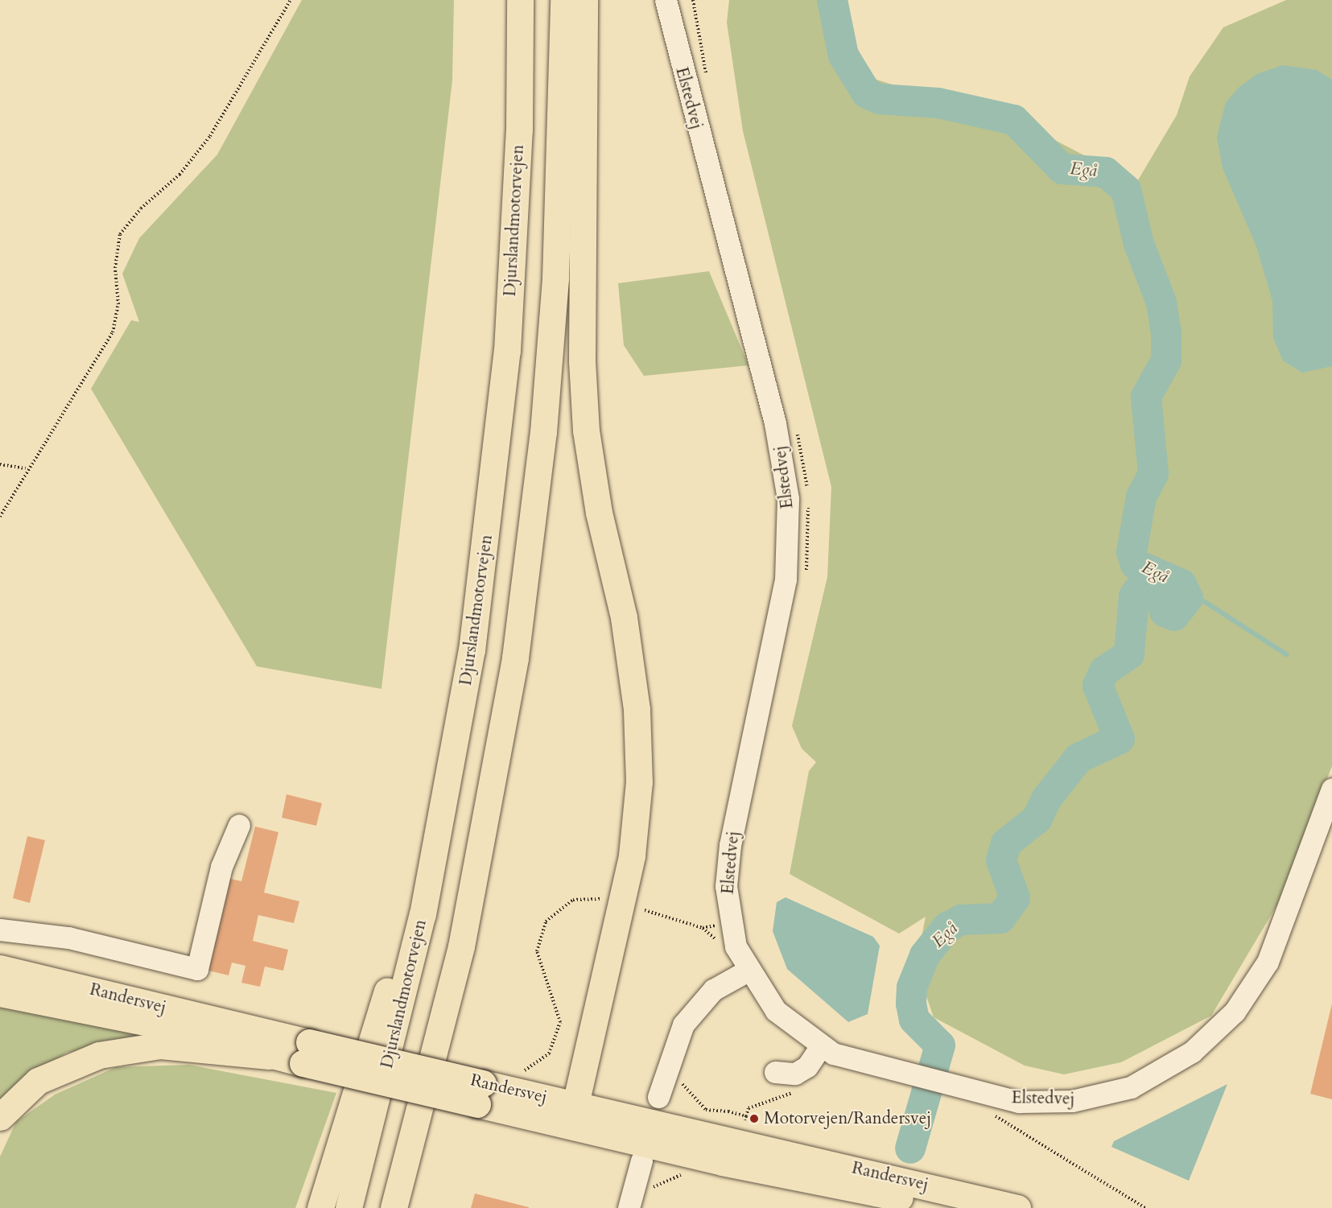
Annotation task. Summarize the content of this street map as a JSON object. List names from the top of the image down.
{
  "streets": {
    "main road": ["Djurslandmotorvejen", "Randersvej"],
    "street": ["Elstedvej"]
  },
  "water": ["Egå"],
  "places": ["Motorvejen/Randersvej"]
}
